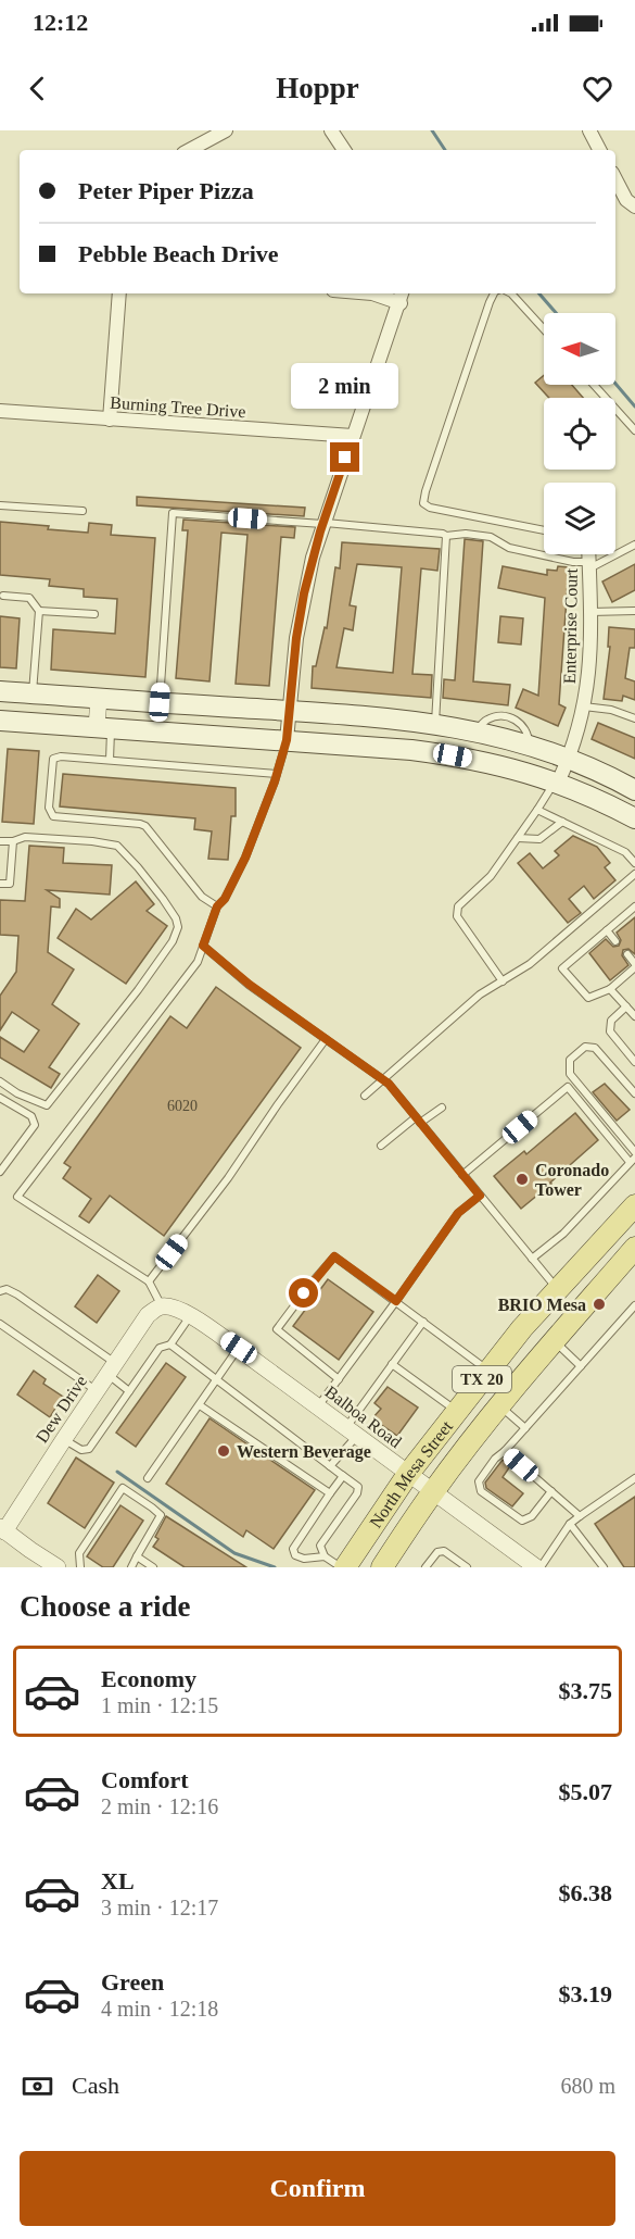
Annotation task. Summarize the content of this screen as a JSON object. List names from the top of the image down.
{
  "streets": {
    "main road": ["TX 20", "North Mesa Street"],
    "street": [
      "Burning Tree Drive",
      "Enterprise Court",
      "Dew Drive",
      "Balboa Road"
    ]
  },
  "crossings": [
    ["Dew Drive", "Balboa Road"],
    ["Balboa Road", "North Mesa Street"]
  ],
  "places": ["Coronado Tower", "BRIO Mesa", "Western Beverage"],
  "house_numbers": ["6020"],
  "north": "left",
  "page": {
    "status": "12:12",
    "header": "Hoppr",
    "banner": ["Peter Piper Pizza", "Pebble Beach Drive"],
    "bubble": "2 min",
    "heading": "Choose a ride",
    "list": [
      {
        "name": "Economy",
        "note": "1 min · 12:15",
        "value": "$3.75"
      },
      {
        "name": "Comfort",
        "note": "2 min · 12:16",
        "value": "$5.07"
      },
      {
        "name": "XL",
        "note": "3 min · 12:17",
        "value": "$6.38"
      },
      {
        "name": "Green",
        "note": "4 min · 12:18",
        "value": "$3.19"
      }
    ],
    "pay": ["Cash", "680 m"],
    "buttons": "Confirm"
  }
}
